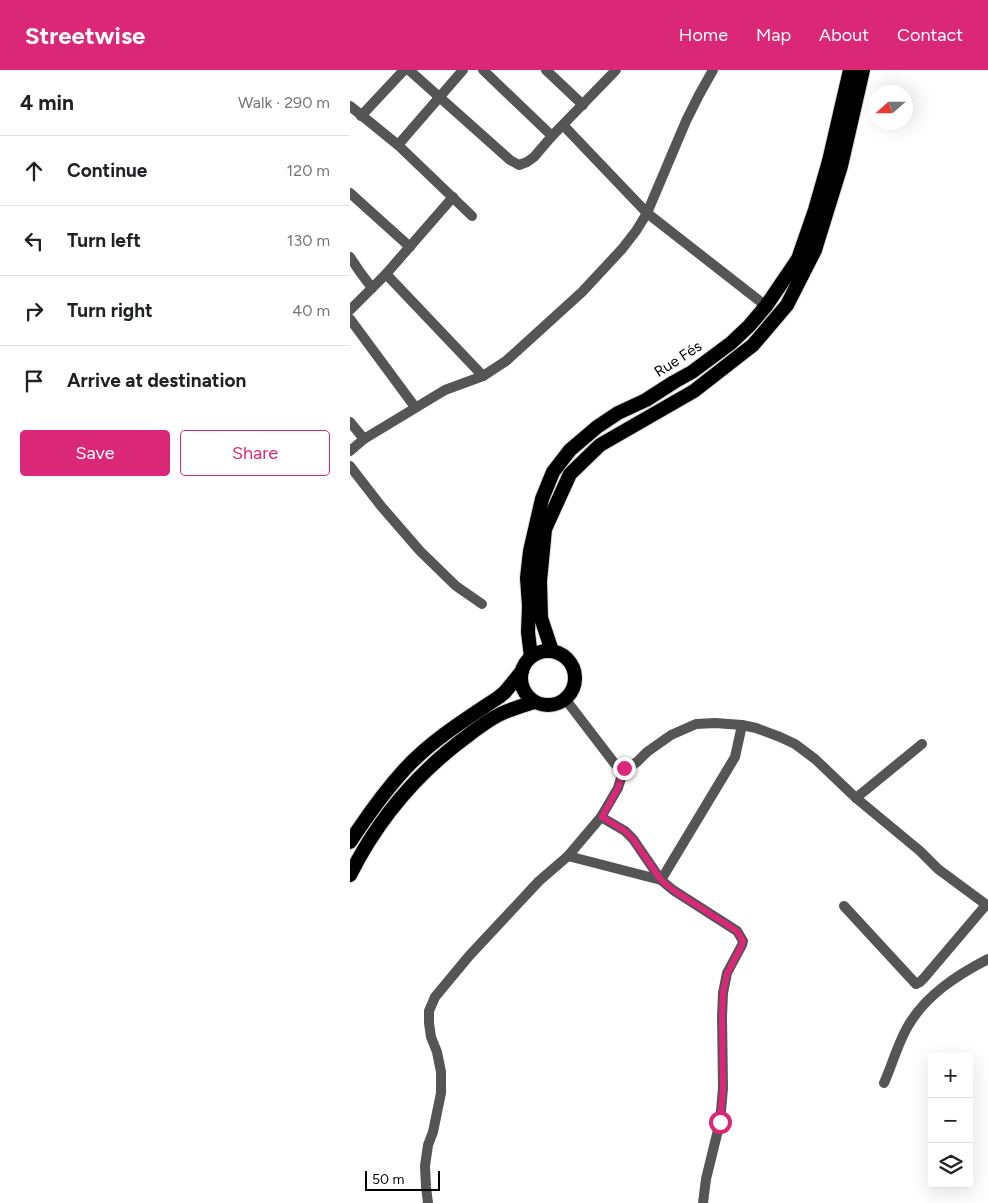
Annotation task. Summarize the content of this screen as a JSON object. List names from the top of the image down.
{
  "streets": {
    "highway": ["Rue Fés"]
  },
  "scale_bar": "50 m",
  "north": "left",
  "page": {
    "header": "Streetwise",
    "nav": [
      "Home",
      "Map",
      "About",
      "Contact"
    ],
    "heading": ["4 min", "Walk · 290 m"],
    "list": [
      ["Continue", "120 m"],
      ["Turn left", "130 m"],
      ["Turn right", "40 m"],
      "Arrive at destination"
    ],
    "buttons": ["Save", "Share"],
    "map_buttons": ["+", "−"],
    "scale": "50 m"
  }
}
